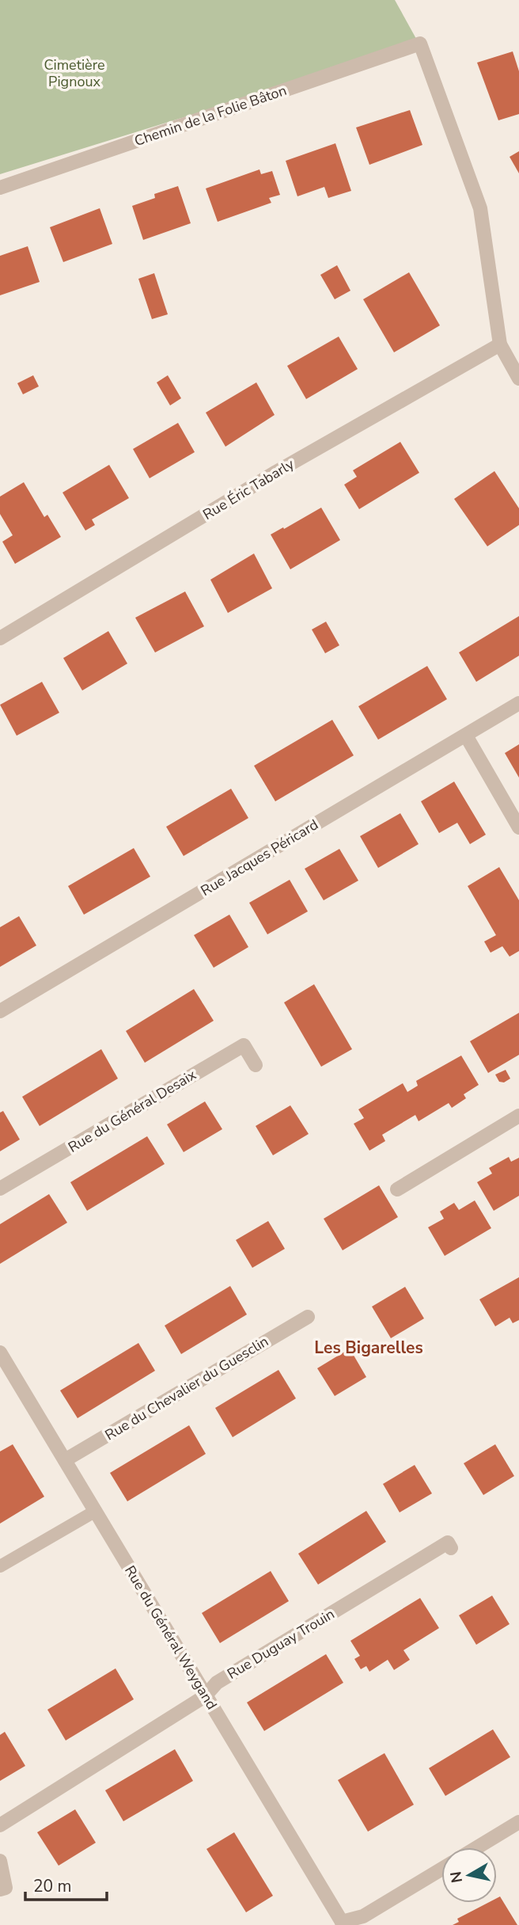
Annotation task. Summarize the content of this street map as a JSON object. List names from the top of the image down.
{
  "streets": {
    "street": [
      "Chemin de la Folie Bâton",
      "Rue Éric Tabarly",
      "Rue Jacques Péricard",
      "Rue du Général Desaix",
      "Rue du Chevalier du Guesclin",
      "Rue du Général Weygand",
      "Rue Duguay Trouin"
    ]
  },
  "crossings": [
    ["Chemin de la Folie Bâton", "Rue Éric Tabarly"],
    ["Rue du Chevalier du Guesclin", "Rue du Général Weygand"],
    ["Rue du Général Weygand", "Rue Duguay Trouin"]
  ],
  "districts": ["Les Bigarelles"],
  "parks": ["Cimetière Pignoux"],
  "scale_bar": "20 m",
  "north": "left"
}
